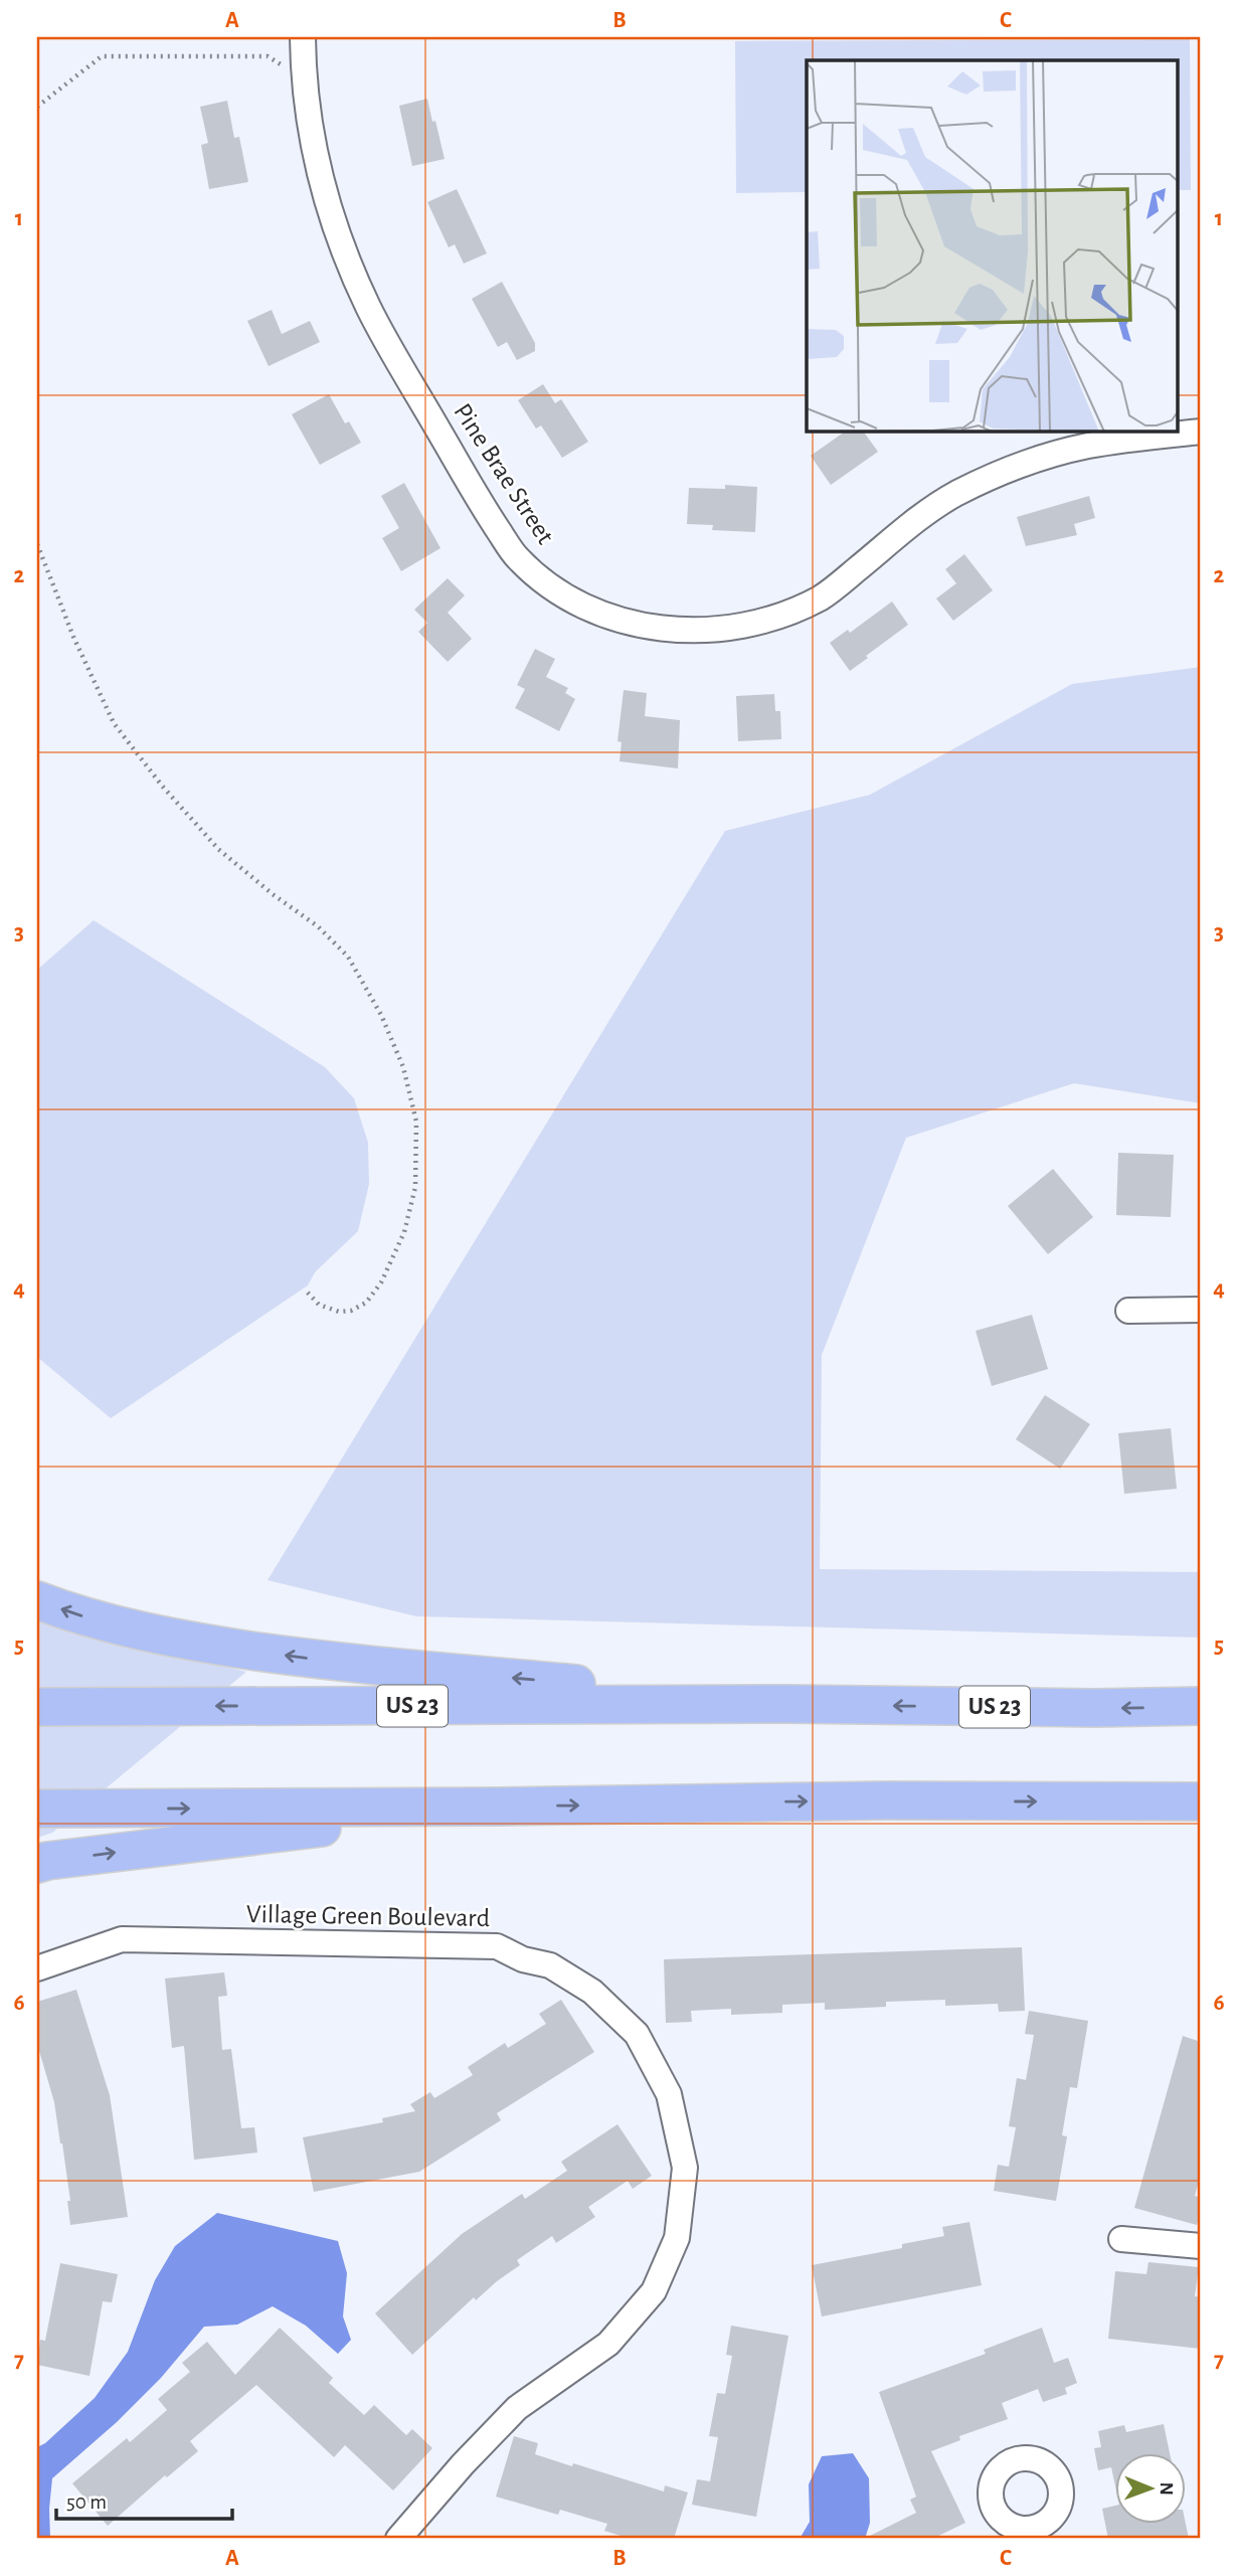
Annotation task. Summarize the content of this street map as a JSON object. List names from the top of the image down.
{
  "streets": {
    "highway": ["US 23"],
    "street": ["Pine Brae Street", "Village Green Boulevard"]
  },
  "scale_bar": "50 m",
  "north": "right",
  "grid": {
    "columns": ["A", "B", "C"],
    "rows": [
      "1",
      "2",
      "3",
      "4",
      "5",
      "6",
      "7"
    ]
  }
}
